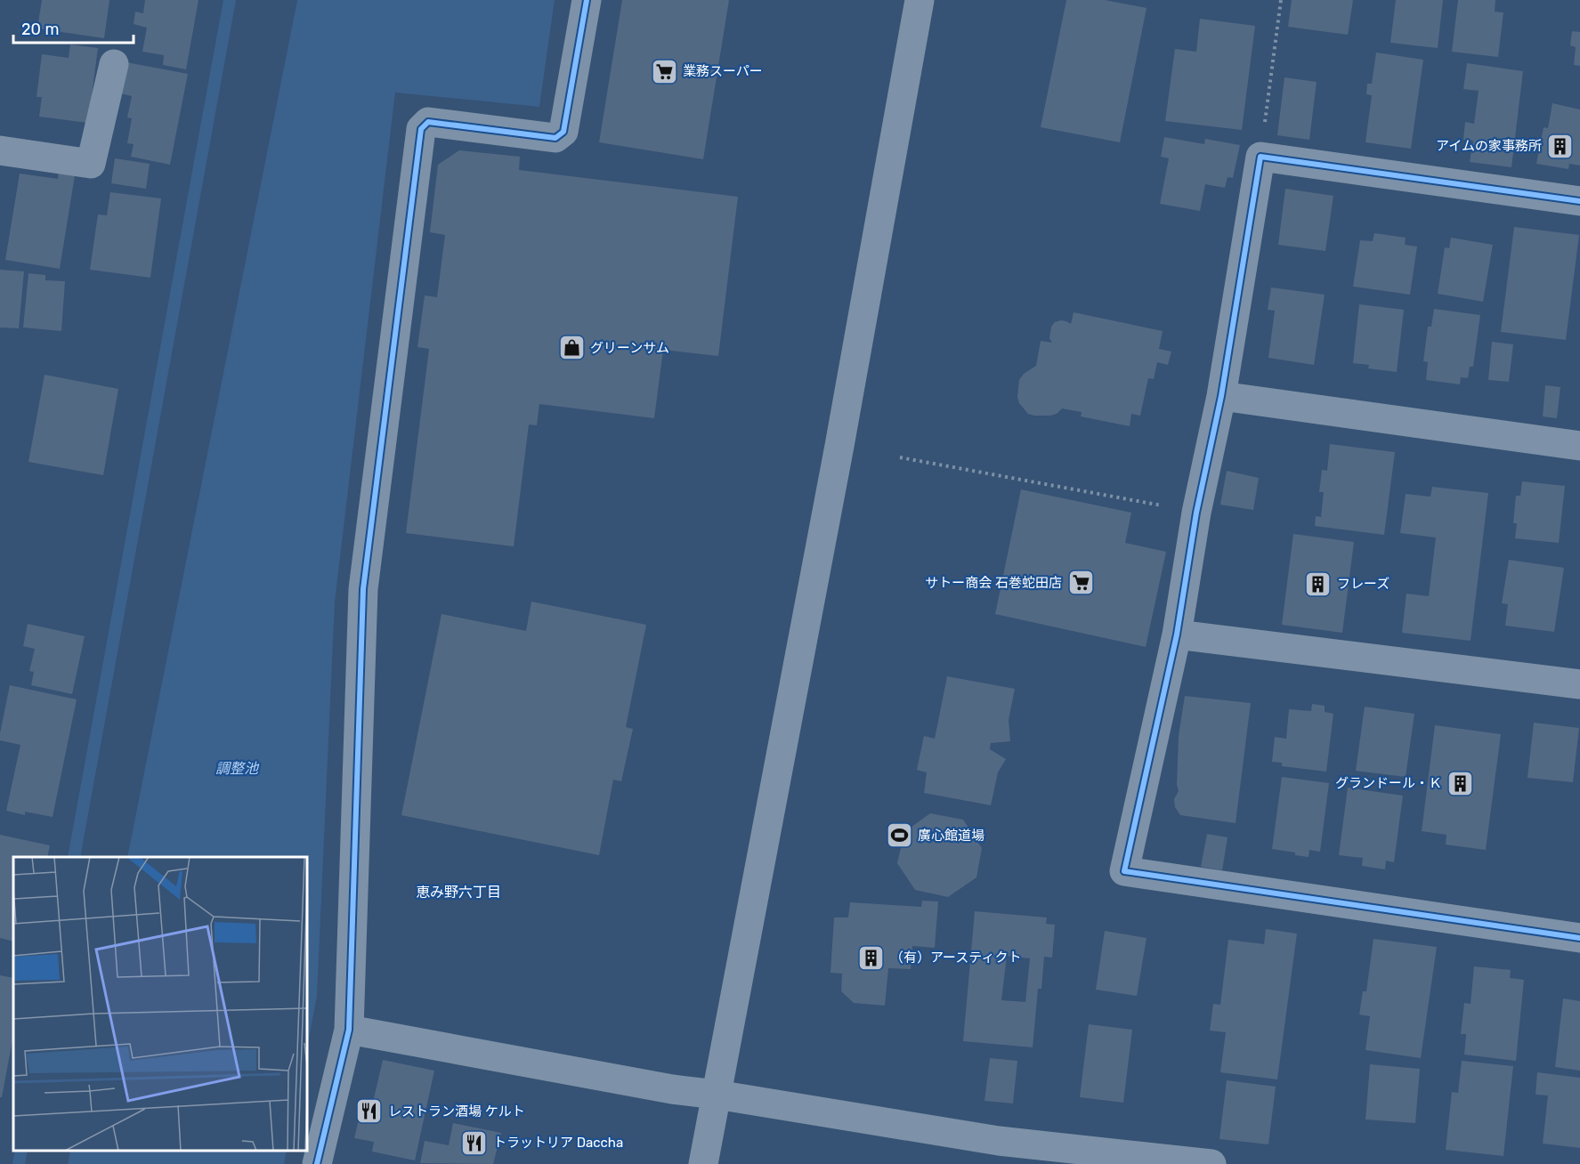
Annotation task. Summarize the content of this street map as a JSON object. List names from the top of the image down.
{
  "districts": ["恵み野六丁目"],
  "water": ["調整池"],
  "places": {
    "supermarket": ["業務スーパー", "サトー商会 石巻蛇田店"],
    "building": [
      "アイムの家事務所",
      "フレーズ",
      "グランドール・Ｋ",
      "（有）アースティクト"
    ],
    "shop": ["グリーンサム"],
    "sports": ["廣心館道場"],
    "restaurant": ["レストラン酒場 ケルト", "トラットリア Daccha"]
  },
  "scale_bar": "20 m"
}
